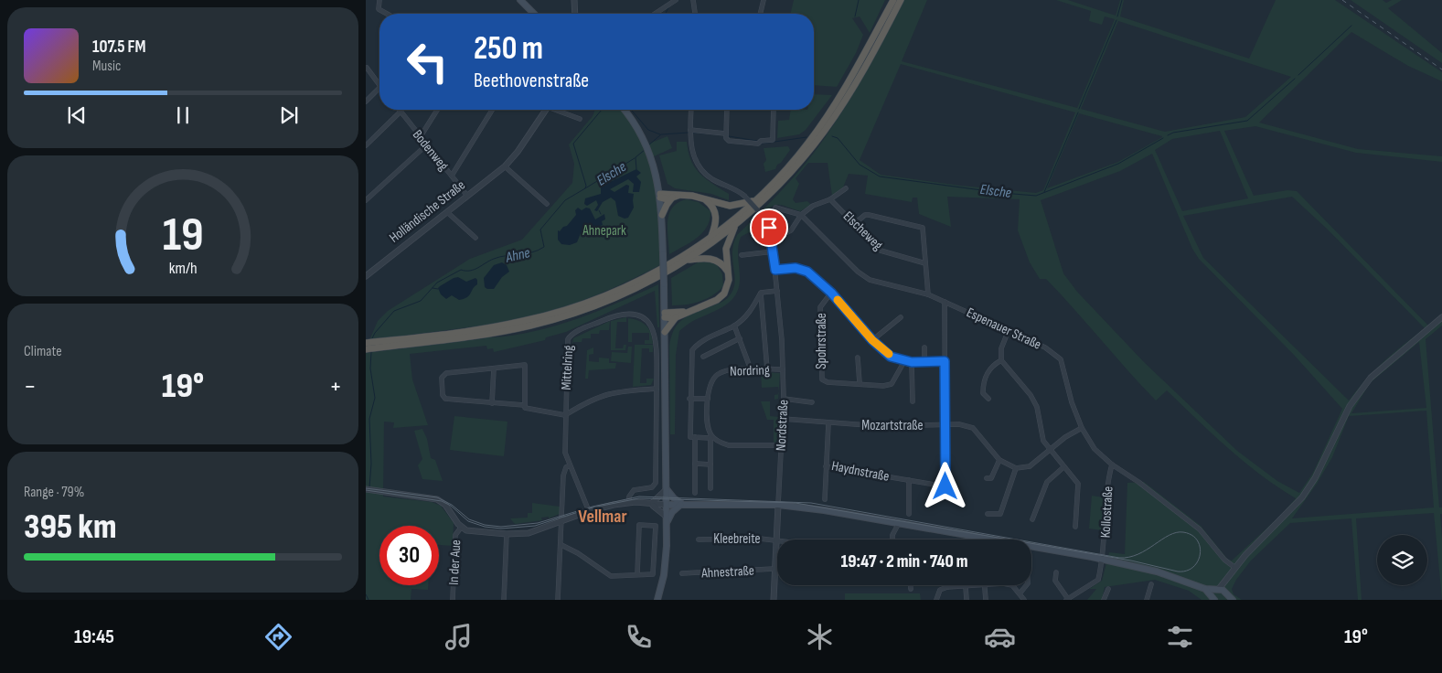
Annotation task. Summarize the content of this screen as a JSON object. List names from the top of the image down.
{
  "streets": {
    "street": [
      "Bodenweg",
      "Holländische Straße",
      "Elscheweg",
      "Espenauer Straße",
      "Spohrstraße",
      "Mittelring",
      "Nordring",
      "Nordstraße",
      "Mozartstraße",
      "Haydnstraße",
      "Kollostraße",
      "Kleebreite",
      "In der Aue",
      "Ahnestraße"
    ]
  },
  "crossings": [
    ["Bodenweg", "Holländische Straße"],
    ["Elscheweg", "Espenauer Straße"],
    ["Espenauer Straße", "Kollostraße"],
    ["Nordring", "Nordstraße"],
    ["Nordring", "Mozartstraße"],
    ["Nordstraße", "Mozartstraße"],
    ["Nordstraße", "Kleebreite"],
    ["Nordstraße", "Ahnestraße"],
    ["Mozartstraße", "Haydnstraße"]
  ],
  "districts": ["Vellmar"],
  "water": ["Elsche", "Ahne"],
  "parks": ["Ahnepark"],
  "page": {
    "turn": ["250 m", "Beethovenstraße"],
    "song": ["107.5 FM", "Music"],
    "tile": [
      "Climate",
      ["Range · 79%", "395 km"]
    ],
    "heat": ["−", "19°", "+"],
    "limit": "30",
    "trip": "19:47 · 2 min · 740 m",
    "tabs": ["19:45", "19°"],
    "gauge": ["19", "km/h"]
  }
}
